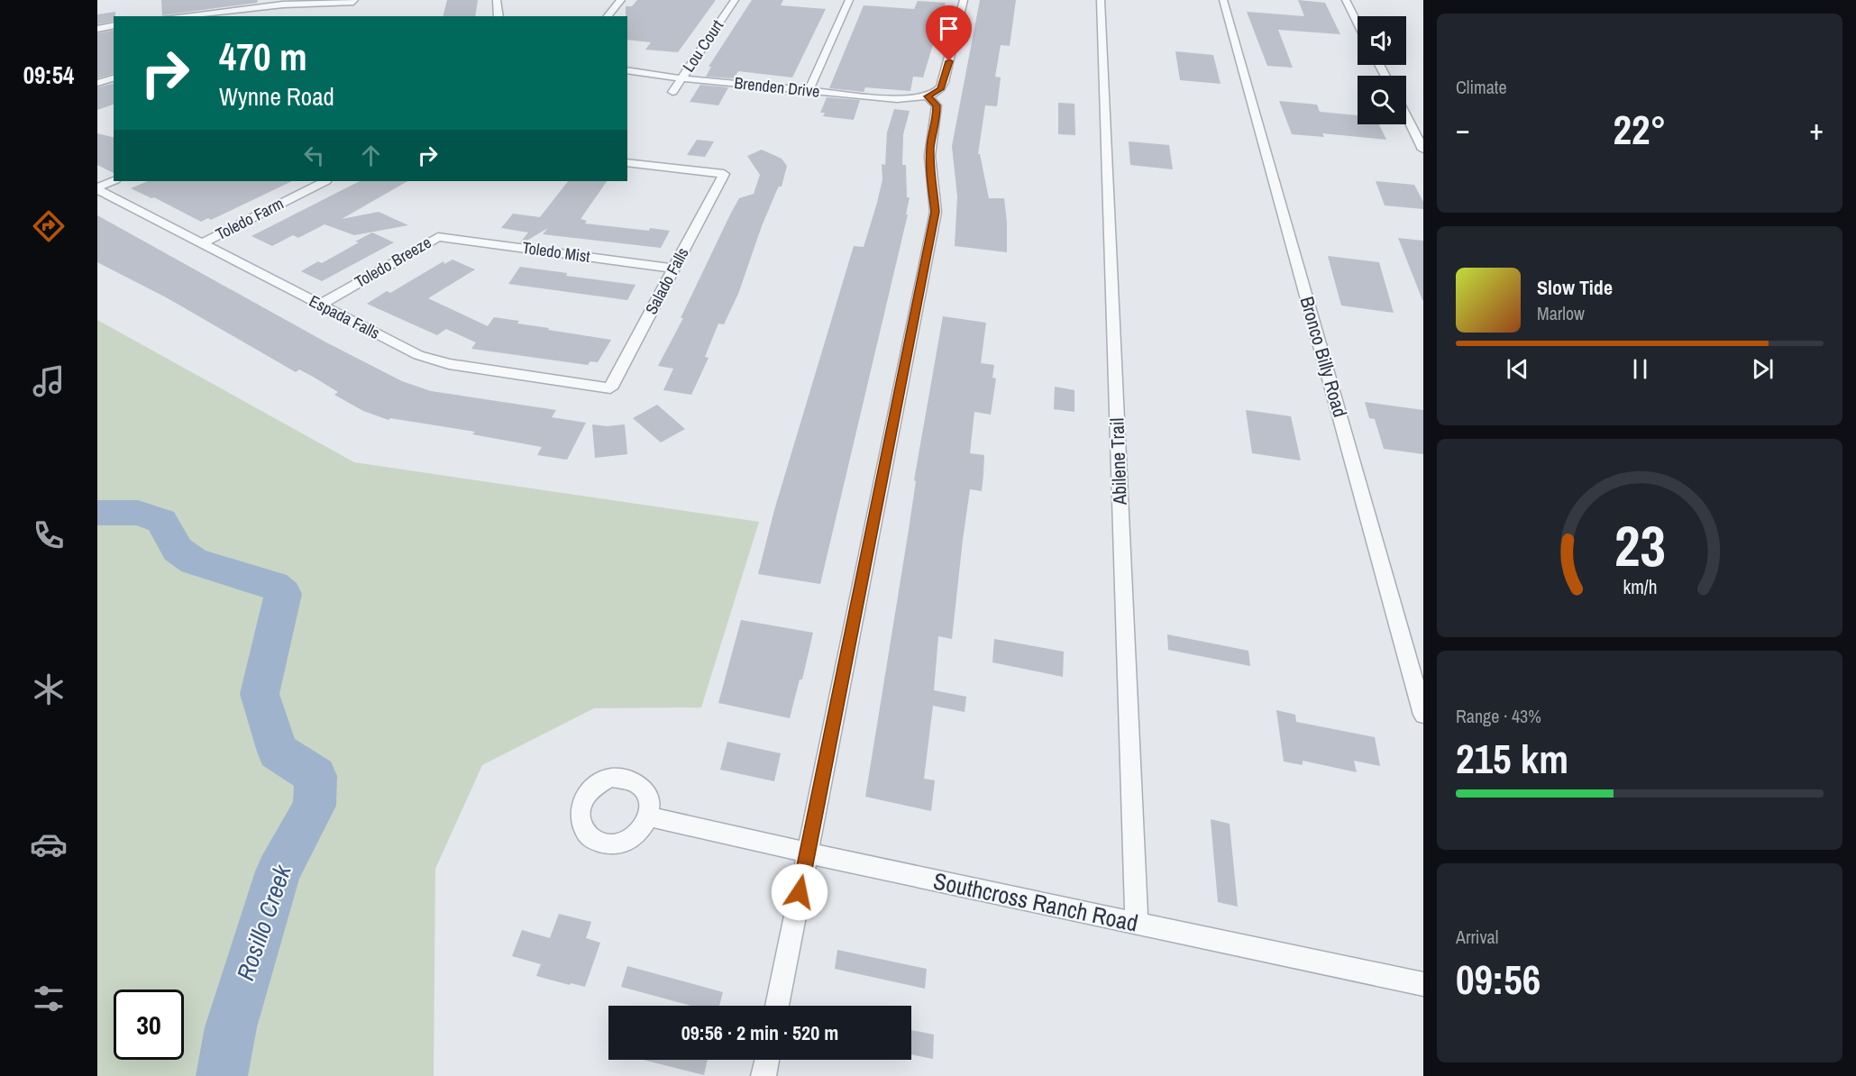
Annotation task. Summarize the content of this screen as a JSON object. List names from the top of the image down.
{
  "streets": {
    "street": [
      "Lou Court",
      "Brenden Drive",
      "Toledo Farm",
      "Toledo Mist",
      "Toledo Breeze",
      "Salado Falls",
      "Espada Falls",
      "Bronco Billy Road",
      "Abilene Trail",
      "Southcross Ranch Road"
    ]
  },
  "crossings": [
    ["Lou Court", "Brenden Drive"],
    ["Toledo Farm", "Espada Falls"],
    ["Toledo Mist", "Toledo Breeze"],
    ["Toledo Mist", "Salado Falls"],
    ["Toledo Breeze", "Espada Falls"],
    ["Salado Falls", "Espada Falls"],
    ["Abilene Trail", "Southcross Ranch Road"]
  ],
  "water": ["Rosillo Creek"],
  "page": {
    "tabs": "09:54",
    "tile": [
      "Climate",
      ["Range · 43%", "215 km"],
      ["Arrival", "09:56"]
    ],
    "turn": ["470 m", "Wynne Road"],
    "heat": ["−", "22°", "+"],
    "song": ["Slow Tide", "Marlow"],
    "limit": "30",
    "trip": "09:56 · 2 min · 520 m",
    "gauge": ["23", "km/h"]
  }
}
